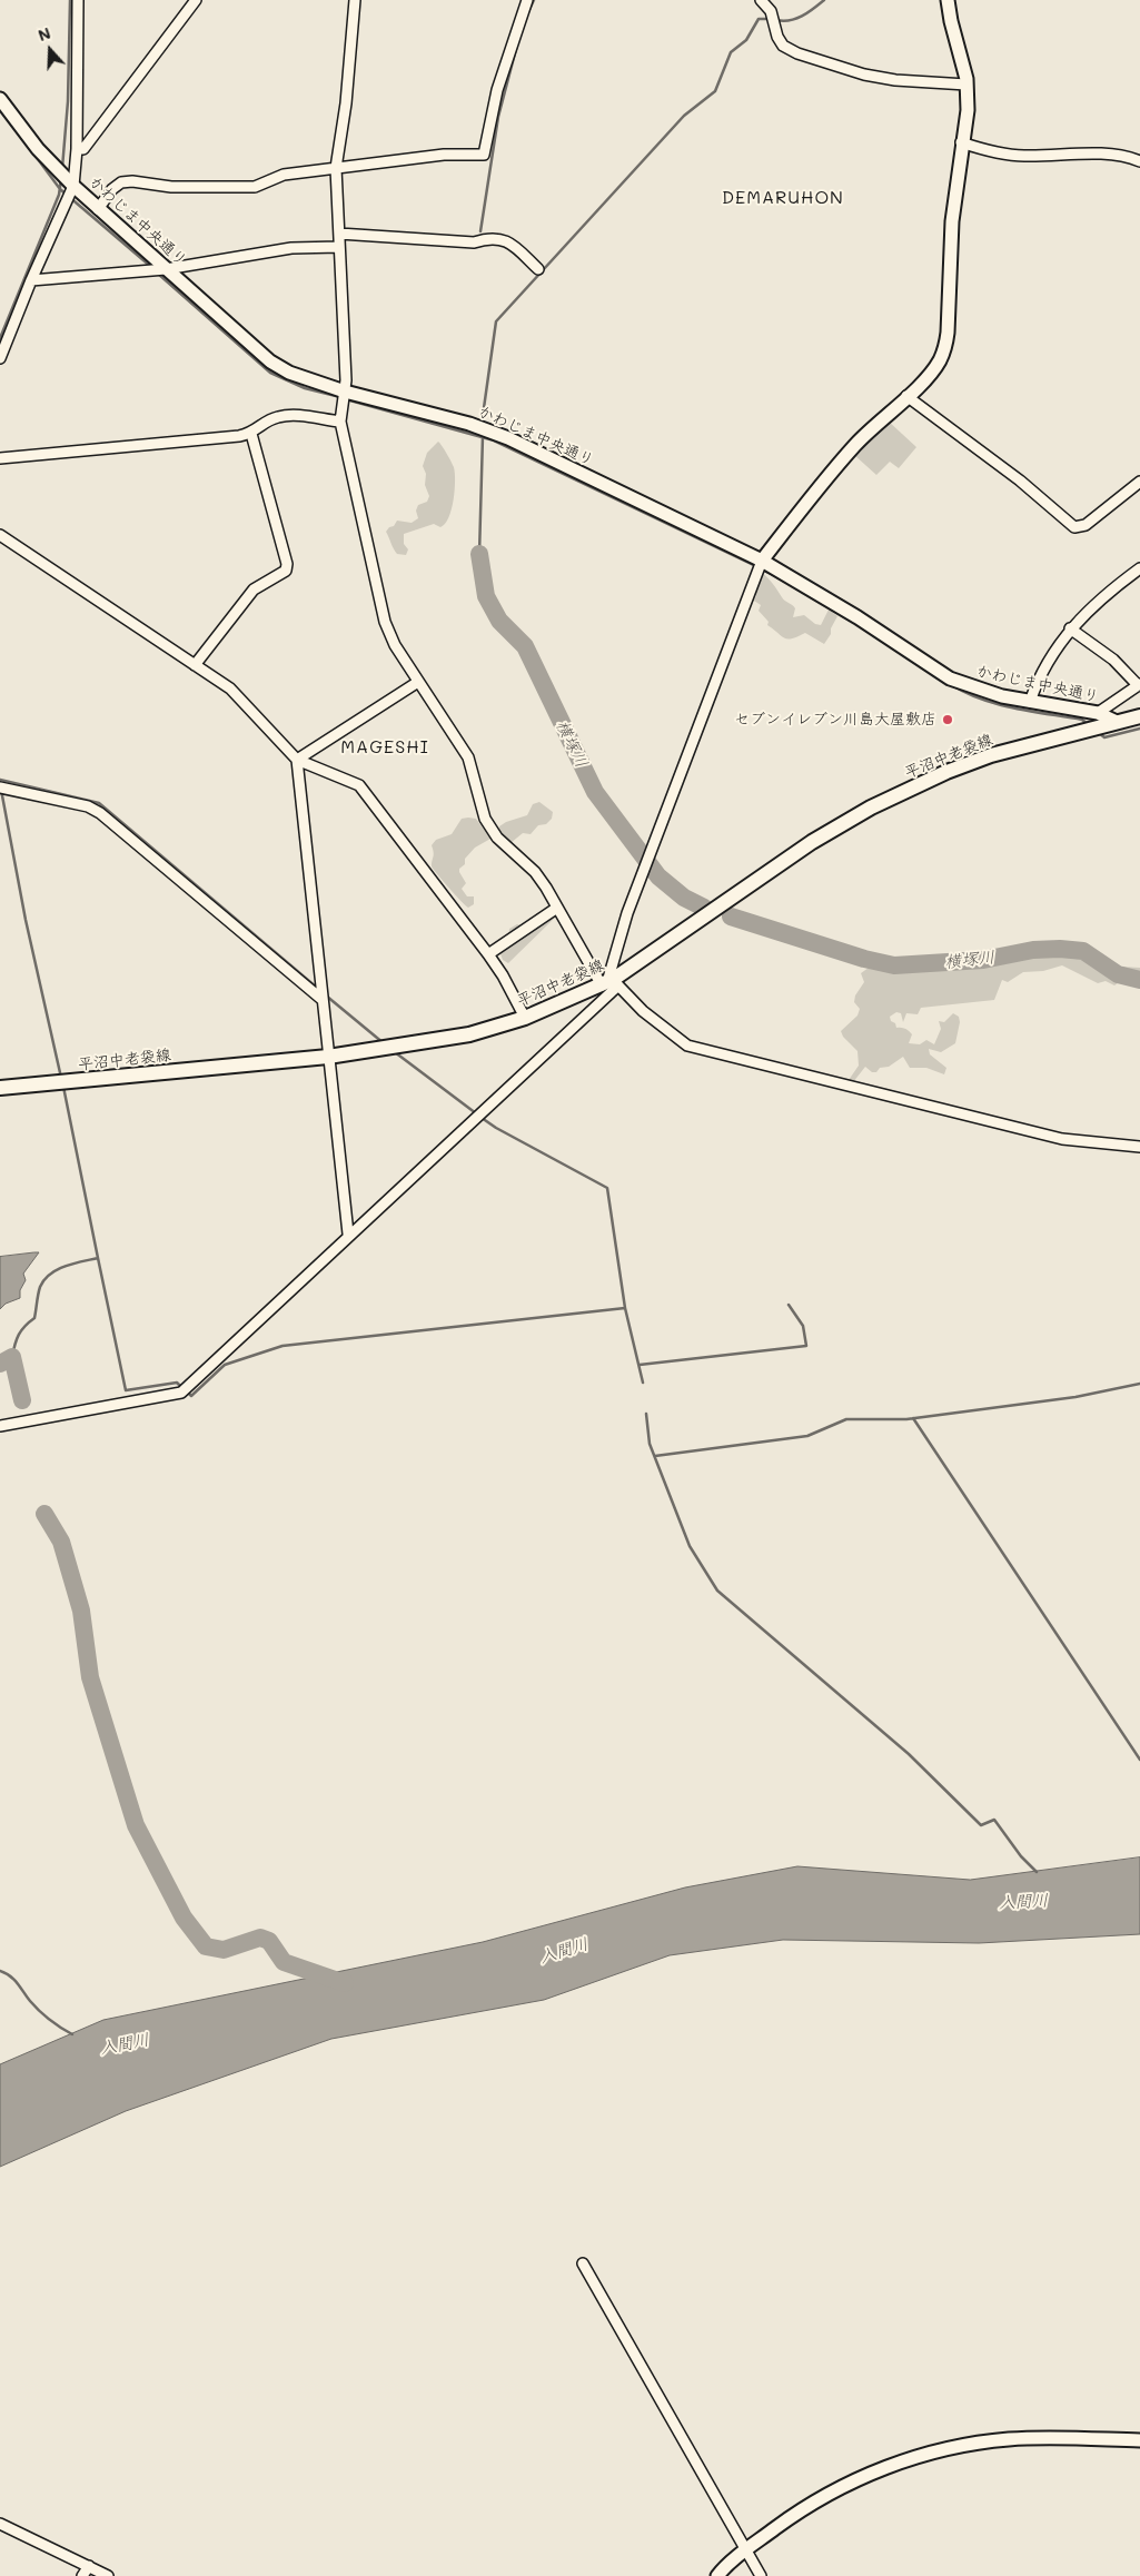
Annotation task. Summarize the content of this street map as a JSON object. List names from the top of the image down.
{
  "streets": {
    "main road": ["平沼中老袋線"],
    "street": ["かわじま中央通り"]
  },
  "crossings": [
    ["かわじま中央通り", "平沼中老袋線"]
  ],
  "districts": ["DEMARUHON", "MAGESHI"],
  "water": ["横塚川", "入間川"],
  "places": ["セブンイレブン川島大屋敷店"],
  "north": "top"
}
